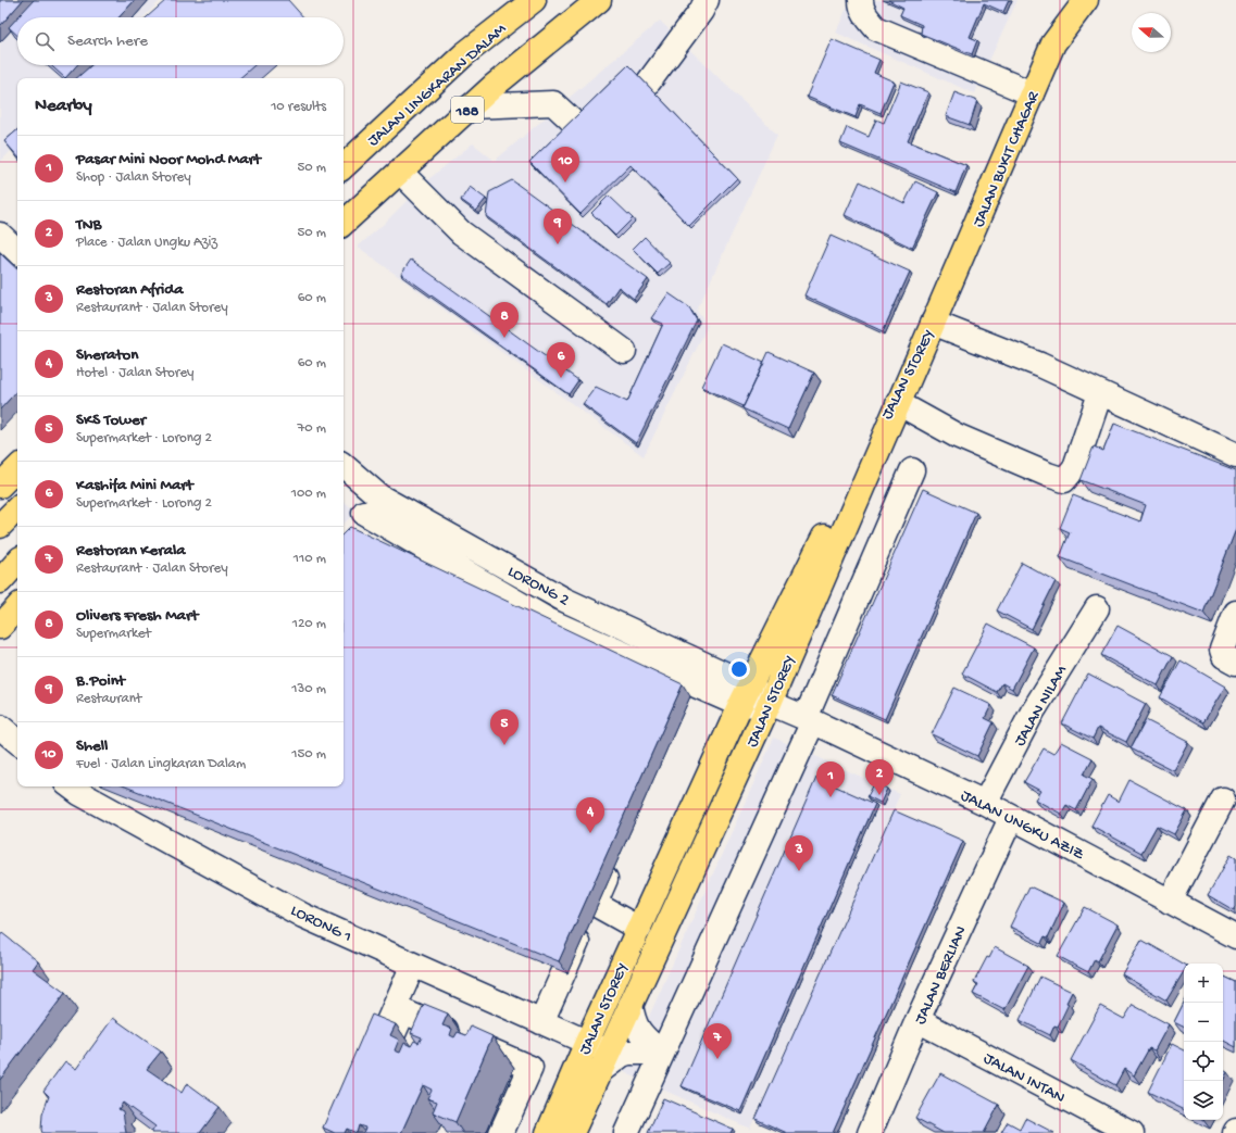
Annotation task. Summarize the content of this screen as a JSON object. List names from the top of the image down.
{
  "streets": {
    "main road": [
      "JALAN LINGKARAN DALAM",
      "188",
      "JALAN BUKIT CHAGAR",
      "JALAN STOREY"
    ],
    "street": [
      "LORONG 2",
      "JALAN NILAM",
      "JALAN UNGKU AZIZ",
      "LORONG 1",
      "JALAN BERLIAN",
      "JALAN INTAN"
    ]
  },
  "crossings": [
    ["JALAN BUKIT CHAGAR", "JALAN STOREY"],
    ["JALAN STOREY", "LORONG 2"],
    ["JALAN STOREY", "JALAN UNGKU AZIZ"],
    ["JALAN STOREY", "LORONG 1"],
    ["LORONG 2", "JALAN UNGKU AZIZ"],
    ["JALAN NILAM", "JALAN UNGKU AZIZ"],
    ["JALAN UNGKU AZIZ", "JALAN BERLIAN"],
    ["JALAN BERLIAN", "JALAN INTAN"]
  ],
  "north": "left",
  "page": {
    "search": "Search here",
    "heading": ["Nearby", "10 results"],
    "list": [
      {
        "mark": "1",
        "name": "Pasar Mini Noor Mohd Mart",
        "note": "Shop · Jalan Storey",
        "value": "50 m"
      },
      {
        "mark": "2",
        "name": "TNB",
        "note": "Place · Jalan Ungku Aziz",
        "value": "50 m"
      },
      {
        "mark": "3",
        "name": "Restoran Afrida",
        "note": "Restaurant · Jalan Storey",
        "value": "60 m"
      },
      {
        "mark": "4",
        "name": "Sheraton",
        "note": "Hotel · Jalan Storey",
        "value": "60 m"
      },
      {
        "mark": "5",
        "name": "SKS Tower",
        "note": "Supermarket · Lorong 2",
        "value": "70 m"
      },
      {
        "mark": "6",
        "name": "Kashifa Mini Mart",
        "note": "Supermarket · Lorong 2",
        "value": "100 m"
      },
      {
        "mark": "7",
        "name": "Restoran Kerala",
        "note": "Restaurant · Jalan Storey",
        "value": "110 m"
      },
      {
        "mark": "8",
        "name": "Olivers Fresh Mart",
        "note": "Supermarket",
        "value": "120 m"
      },
      {
        "mark": "9",
        "name": "B.Point",
        "note": "Restaurant",
        "value": "130 m"
      },
      {
        "mark": "10",
        "name": "Shell",
        "note": "Fuel · Jalan Lingkaran Dalam",
        "value": "150 m"
      }
    ],
    "pins": [
      "10",
      "9",
      "8",
      "6",
      "5",
      "2",
      "1",
      "4",
      "3",
      "7"
    ],
    "map_buttons": ["+", "−"]
  }
}
